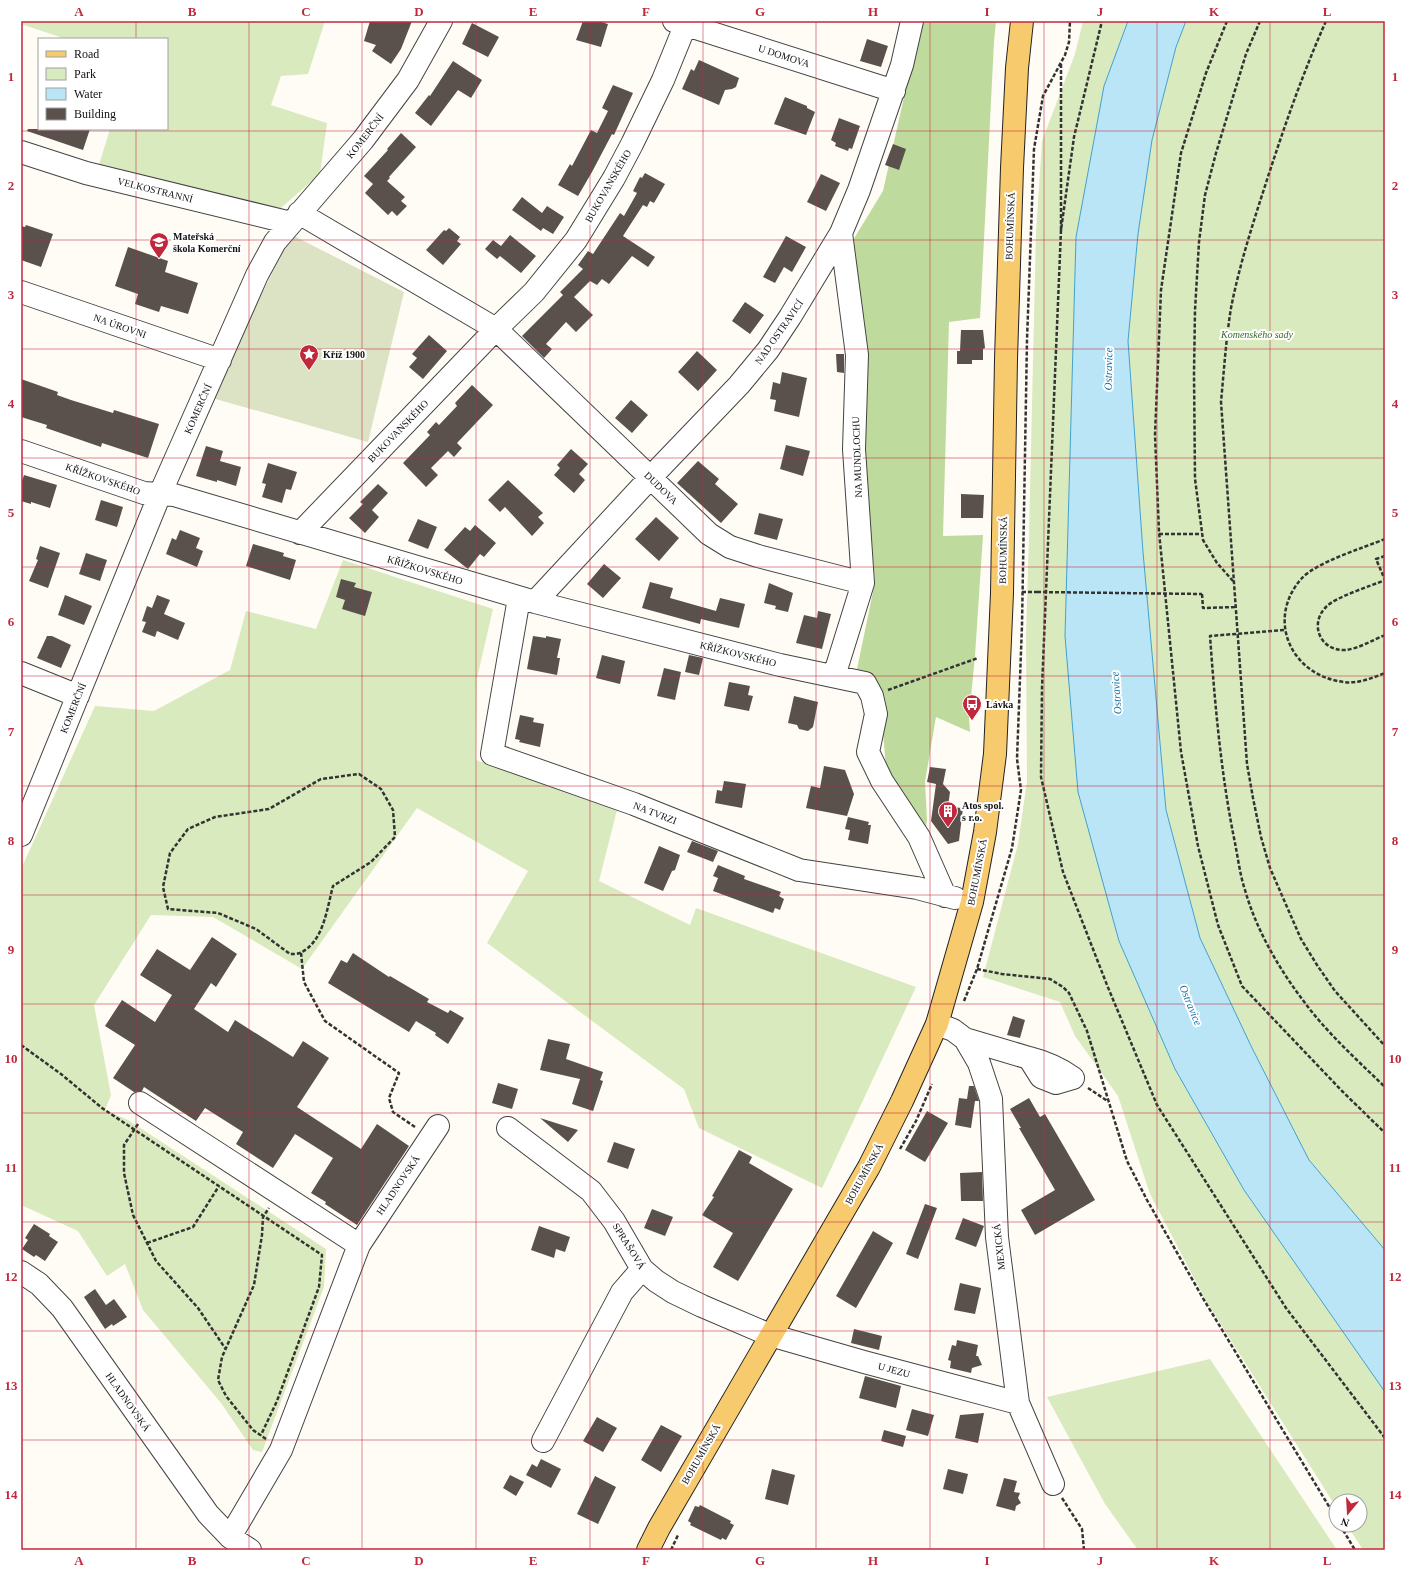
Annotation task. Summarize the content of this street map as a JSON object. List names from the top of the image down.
{
  "streets": {
    "main road": ["BOHUMÍNSKÁ"],
    "street": [
      "U DOMOVA",
      "KOMERČNÍ",
      "BUKOVANSKÉHO",
      "VELKOSTRANNÍ",
      "NA ÚROVNI",
      "NAD OSTRAVICÍ",
      "NA MUNDLOCHU",
      "KŘÍŽKOVSKÉHO",
      "DUDOVA",
      "NA TVRZI",
      "HLADNOVSKÁ",
      "SPRAŠOVÁ",
      "MEXICKÁ",
      "U JEZU"
    ]
  },
  "crossings": [
    ["U DOMOVA", "BUKOVANSKÉHO"],
    ["U DOMOVA", "NAD OSTRAVICÍ"],
    ["KOMERČNÍ", "VELKOSTRANNÍ"],
    ["KOMERČNÍ", "NA ÚROVNI"],
    ["KOMERČNÍ", "KŘÍŽKOVSKÉHO"],
    ["BUKOVANSKÉHO", "KŘÍŽKOVSKÉHO"],
    ["BUKOVANSKÉHO", "DUDOVA"],
    ["BOHUMÍNSKÁ", "NA TVRZI"],
    ["BOHUMÍNSKÁ", "SPRAŠOVÁ"],
    ["BOHUMÍNSKÁ", "MEXICKÁ"],
    ["BOHUMÍNSKÁ", "U JEZU"],
    ["NAD OSTRAVICÍ", "NA MUNDLOCHU"],
    ["NAD OSTRAVICÍ", "KŘÍŽKOVSKÉHO"],
    ["NAD OSTRAVICÍ", "DUDOVA"],
    ["NAD OSTRAVICÍ", "NA TVRZI"],
    ["NA MUNDLOCHU", "KŘÍŽKOVSKÉHO"],
    ["NA MUNDLOCHU", "DUDOVA"],
    ["KŘÍŽKOVSKÉHO", "NA TVRZI"],
    ["SPRAŠOVÁ", "U JEZU"],
    ["MEXICKÁ", "U JEZU"]
  ],
  "water": ["Ostravice"],
  "parks": ["Komenského sady"],
  "places": {
    "school or university": ["Mateřská škola Komerční"],
    "place": ["Kříž 1900"],
    "bus stop": ["Lávka"],
    "building": ["Atos spol. s r.o."]
  },
  "legend": [
    "Road",
    "Park",
    "Water",
    "Building"
  ],
  "north": "bottom",
  "grid": {
    "columns": [
      "A",
      "B",
      "C",
      "D",
      "E",
      "F",
      "G",
      "H",
      "I",
      "J",
      "K",
      "L"
    ],
    "rows": [
      "1",
      "2",
      "3",
      "4",
      "5",
      "6",
      "7",
      "8",
      "9",
      "10",
      "11",
      "12",
      "13",
      "14"
    ]
  }
}
